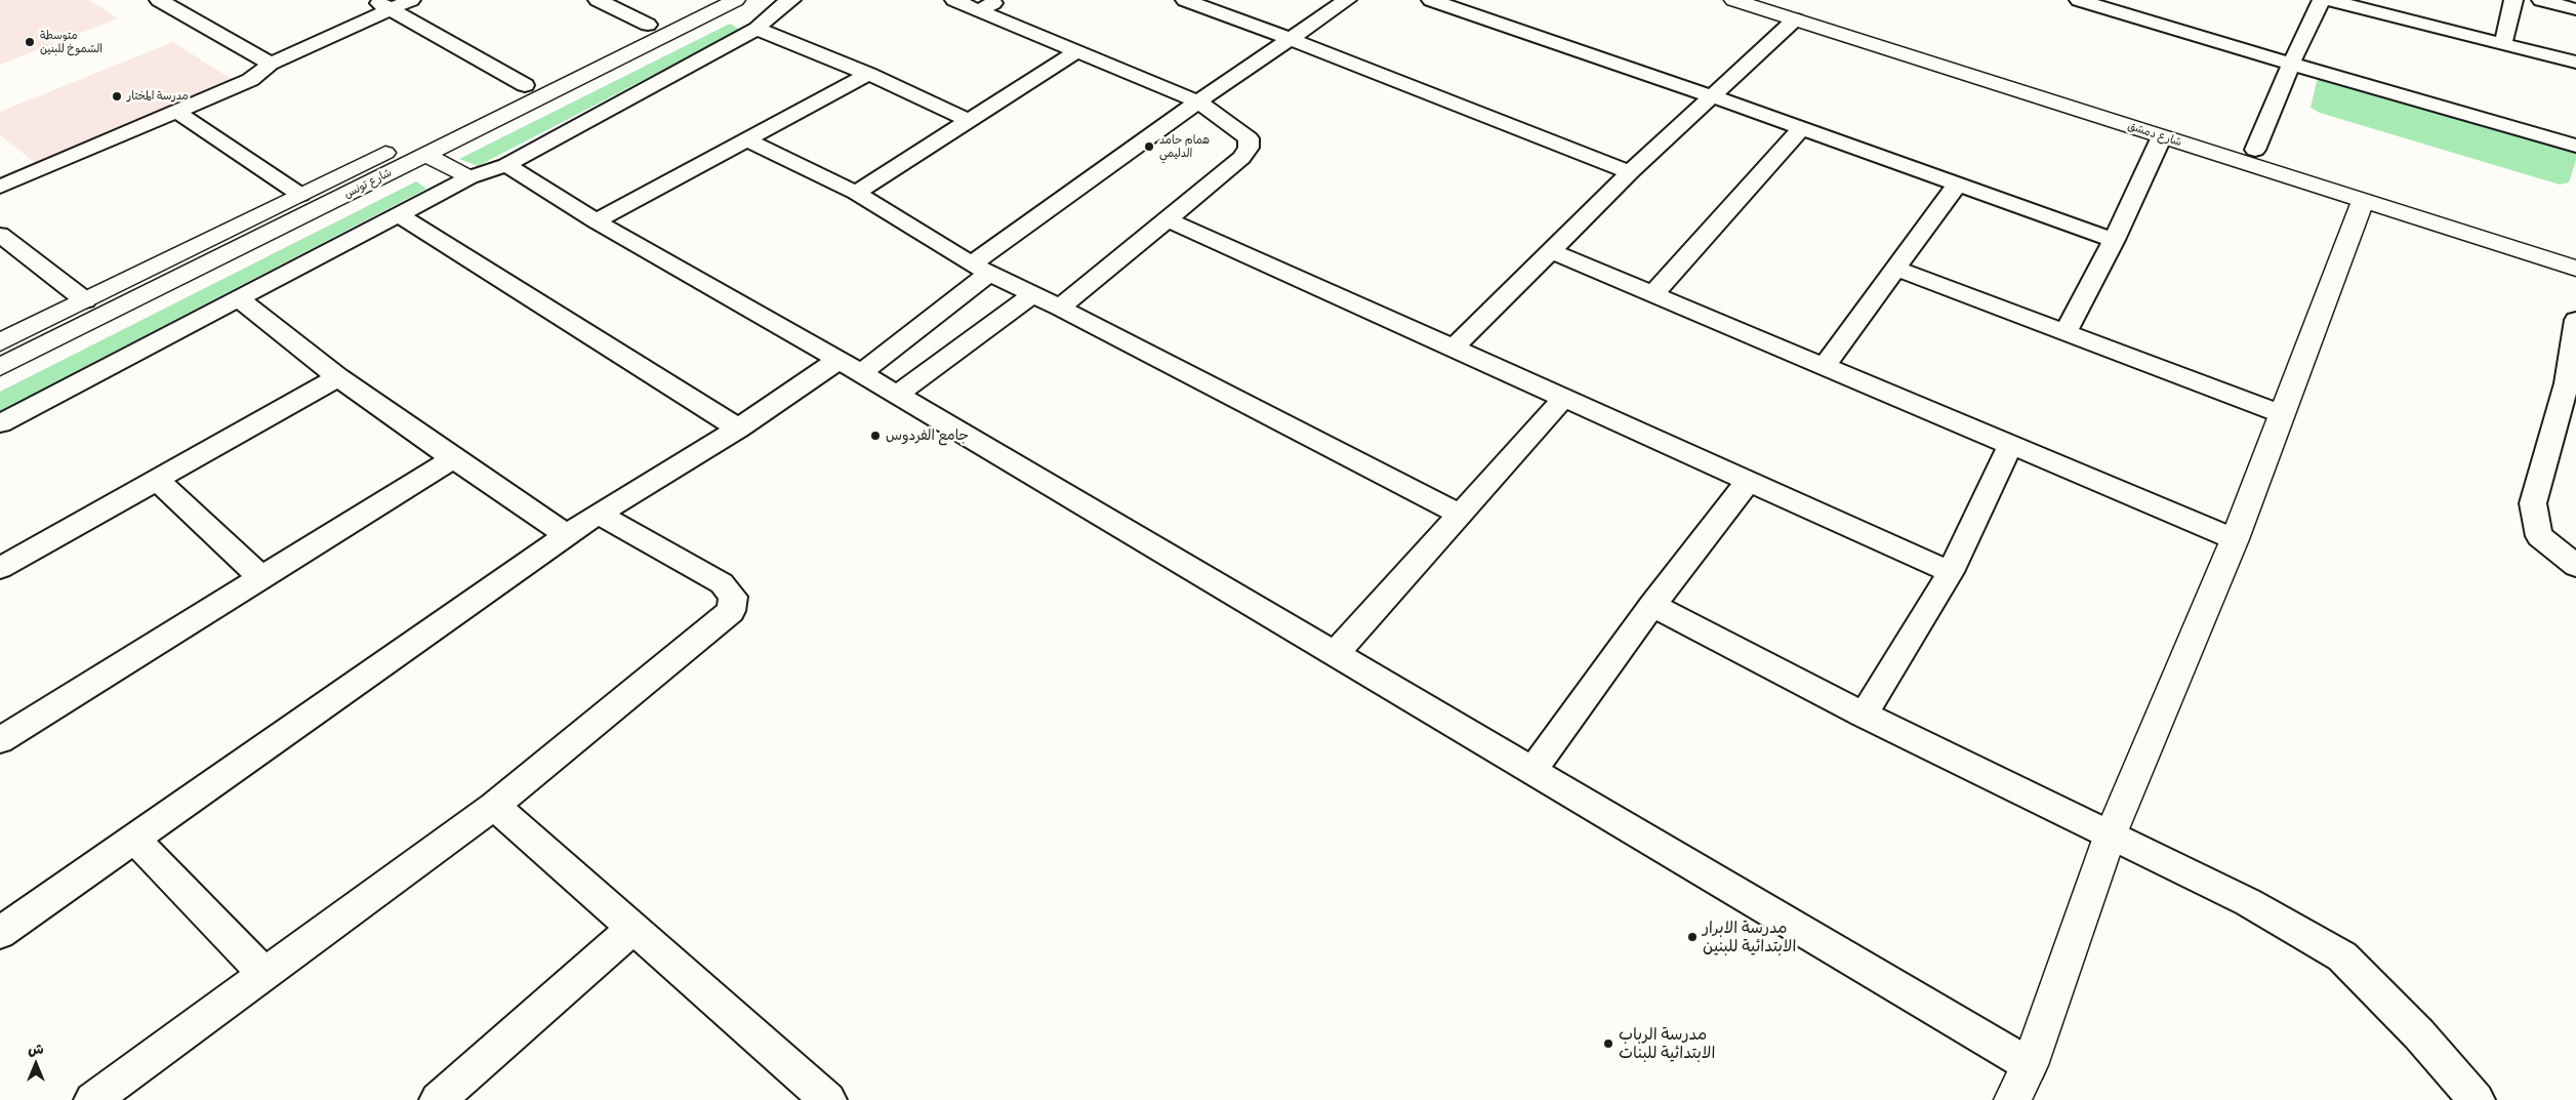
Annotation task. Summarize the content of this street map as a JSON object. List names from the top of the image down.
{
  "streets": {
    "street": ["شارع دمشق", "شارع تونس"]
  },
  "places": [
    "متوسطة الشموخ للبنين",
    "مدرسة المختار",
    "همام حامد الدليمي",
    "جامع الفردوس",
    "مدرسة الابرار الابتدائية للبنين",
    "مدرسة الرباب الابتدائية للبنات"
  ],
  "north": "top"
}
